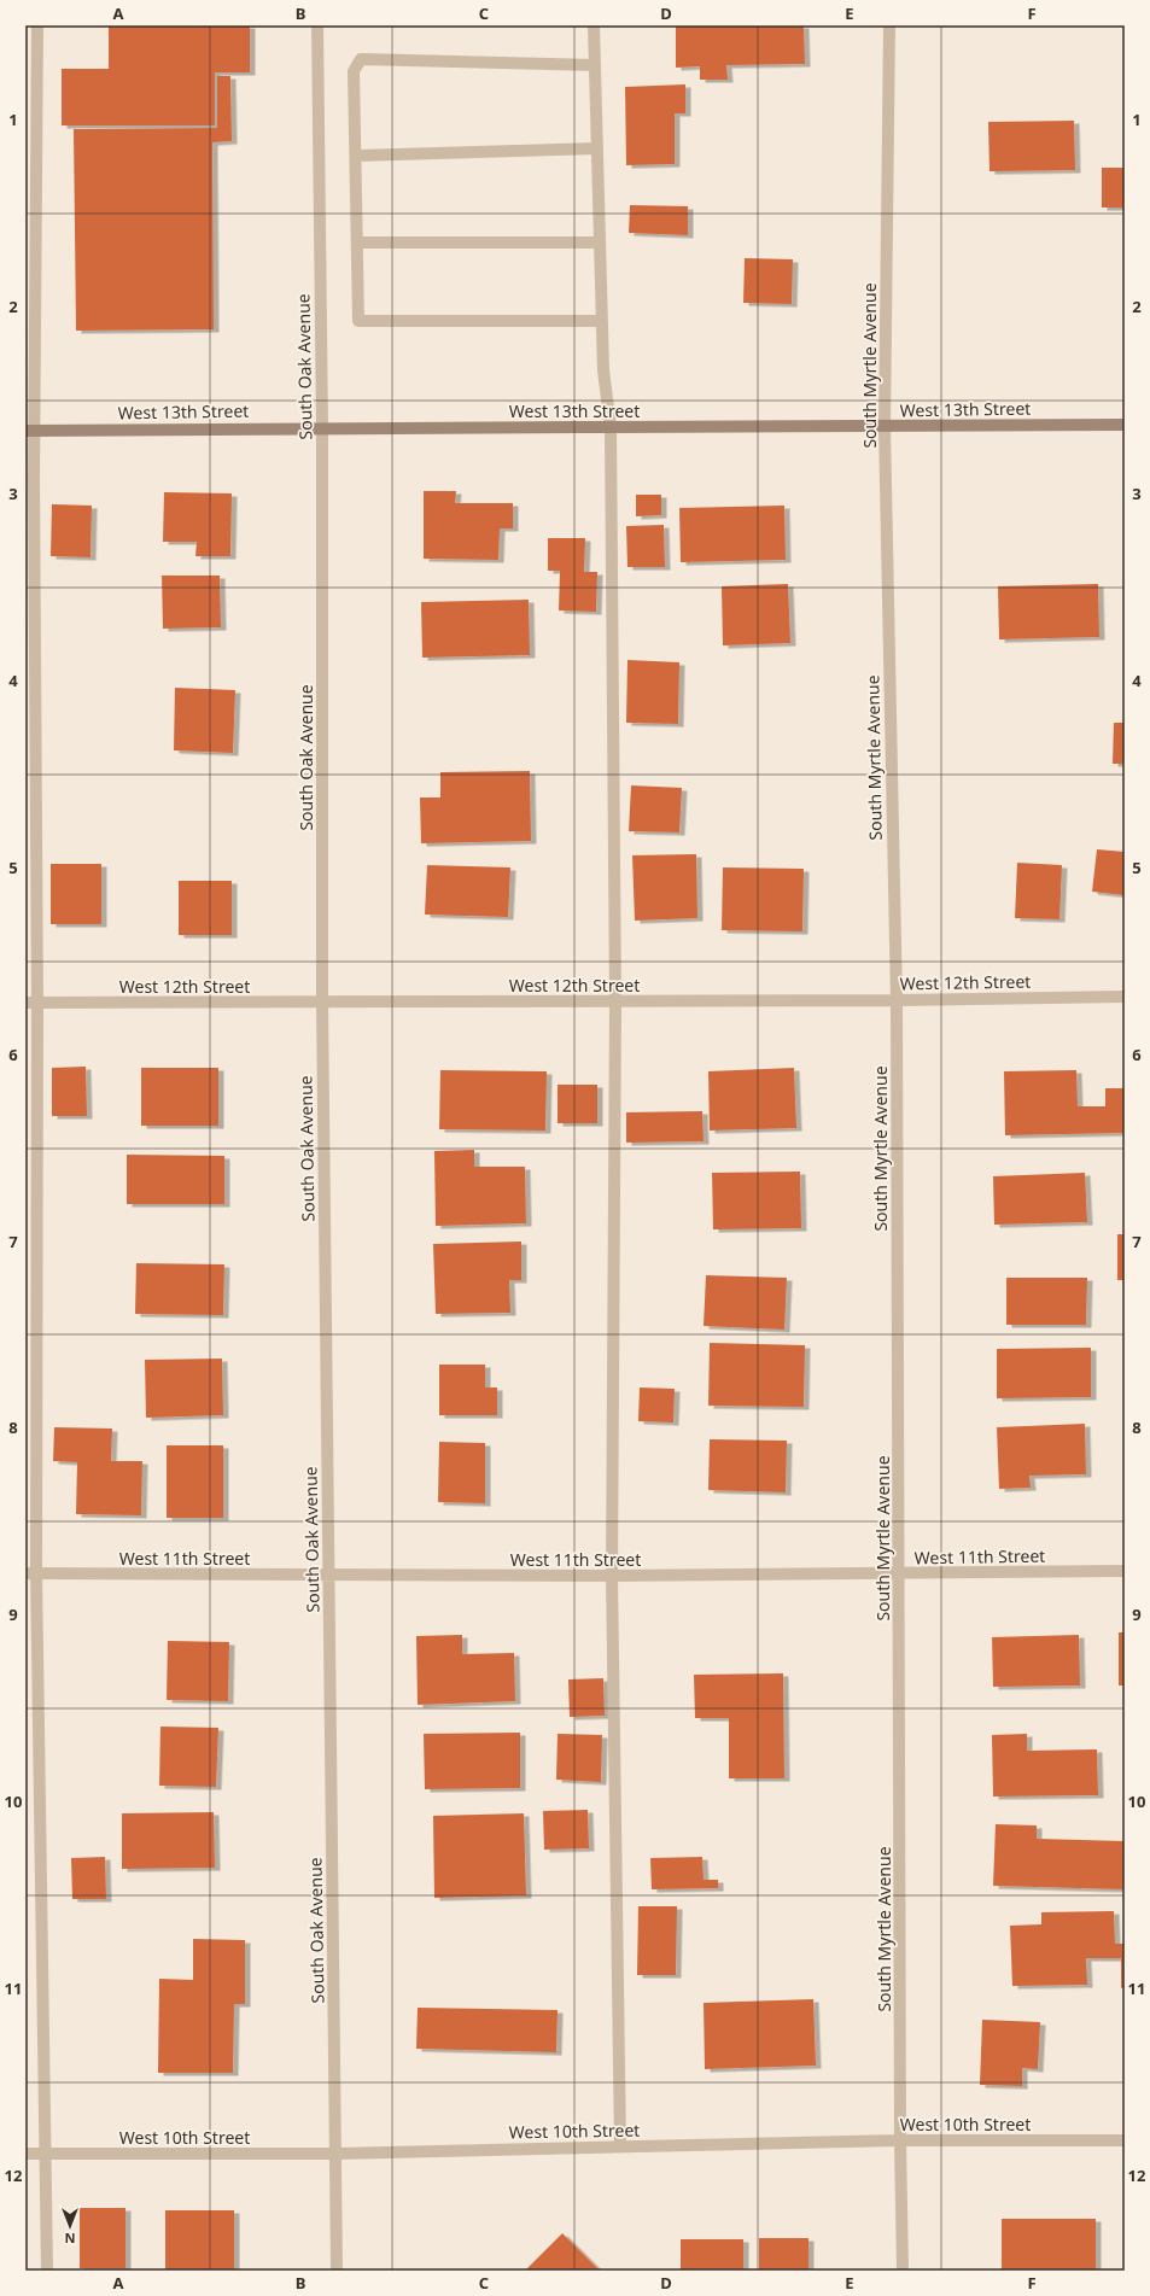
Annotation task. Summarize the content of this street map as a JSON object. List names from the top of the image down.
{
  "streets": {
    "main road": ["West 13th Street"],
    "street": [
      "South Myrtle Avenue",
      "South Oak Avenue",
      "West 12th Street",
      "West 11th Street",
      "West 10th Street"
    ]
  },
  "crossings": [
    ["South Myrtle Avenue", "West 13th Street"],
    ["South Myrtle Avenue", "West 12th Street"],
    ["South Myrtle Avenue", "West 11th Street"],
    ["South Myrtle Avenue", "West 10th Street"],
    ["South Oak Avenue", "West 13th Street"],
    ["South Oak Avenue", "West 12th Street"],
    ["South Oak Avenue", "West 11th Street"],
    ["South Oak Avenue", "West 10th Street"]
  ],
  "north": "bottom",
  "grid": {
    "columns": [
      "A",
      "B",
      "C",
      "D",
      "E",
      "F"
    ],
    "rows": [
      "1",
      "2",
      "3",
      "4",
      "5",
      "6",
      "7",
      "8",
      "9",
      "10",
      "11",
      "12"
    ]
  }
}
